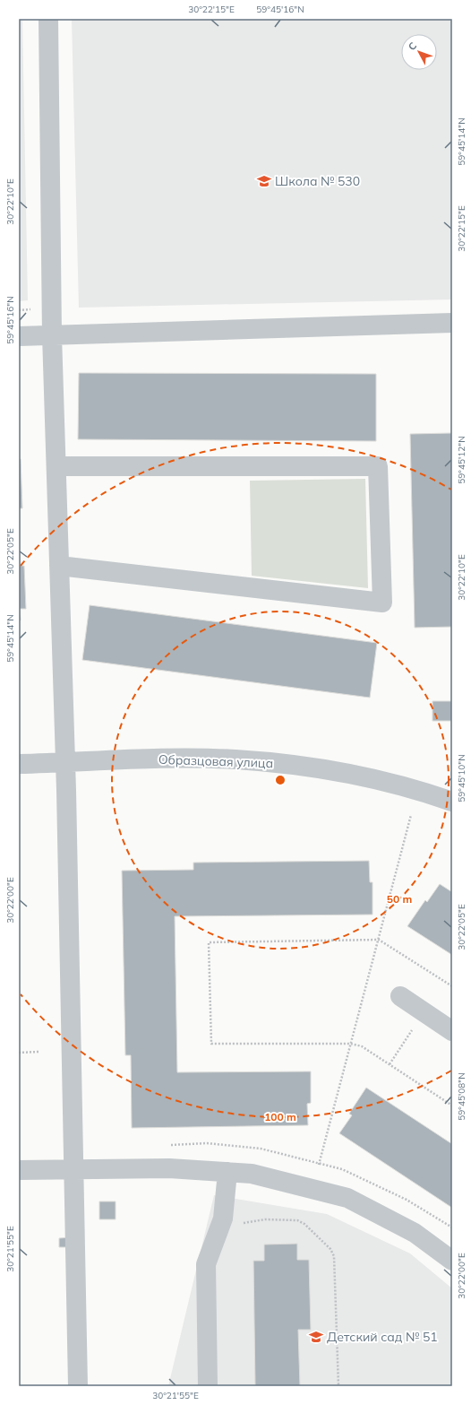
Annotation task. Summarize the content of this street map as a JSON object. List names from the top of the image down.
{
  "streets": {
    "street": ["Образцовая улица"]
  },
  "places": {
    "school or university": ["Школа № 530", "Детский сад № 51"]
  },
  "north": "top left",
  "coordinates": [
    "30°22'15\"E",
    "59°45'16\"N",
    "59°45'14\"N",
    "30°22'10\"E",
    "59°45'12\"N",
    "30°22'05\"E",
    "59°45'10\"N",
    "30°22'00\"E",
    "59°45'08\"N",
    "30°21'55\"E"
  ],
  "rings": ["50 m", "100 m"]
}
